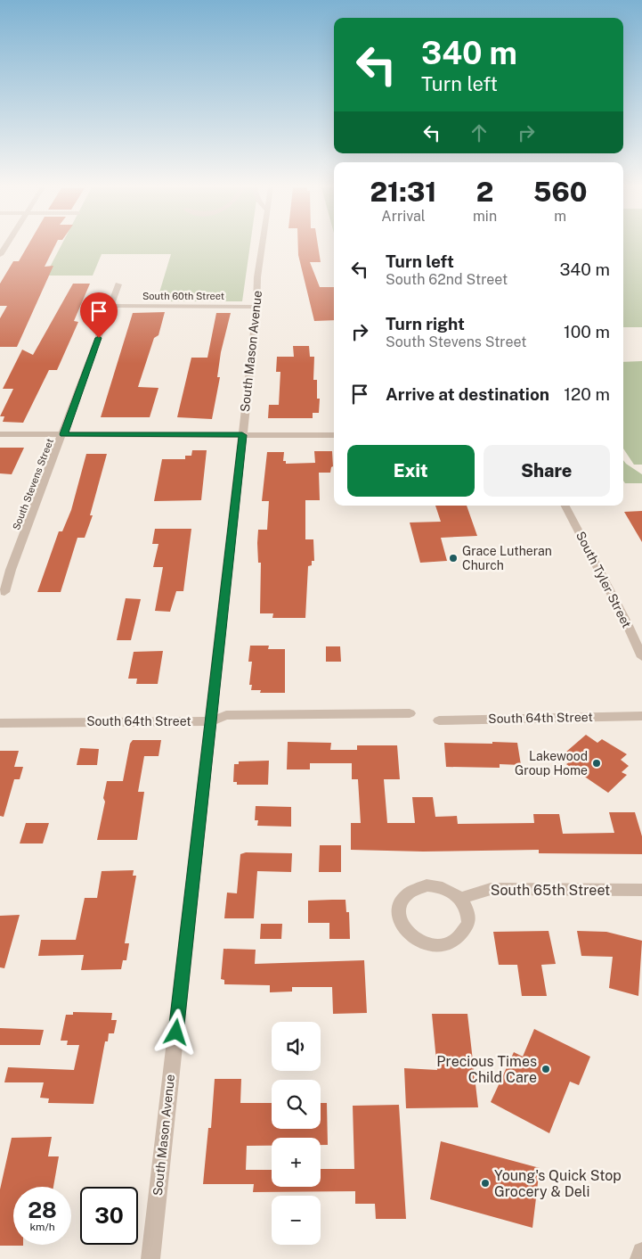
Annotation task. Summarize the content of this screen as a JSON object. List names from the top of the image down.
{
  "streets": {
    "street": [
      "South 60th Street",
      "South Mason Avenue",
      "South Stevens Street",
      "South Tyler Street",
      "South 64th Street",
      "South 65th Street"
    ]
  },
  "crossings": [
    ["South 60th Street", "South Mason Avenue"],
    ["South 60th Street", "South Stevens Street"],
    ["South Mason Avenue", "South 64th Street"]
  ],
  "places": [
    "Grace Lutheran Church",
    "Lakewood Group Home",
    "Precious Times Child Care",
    "Young's Quick Stop Grocery & Deli"
  ],
  "page": {
    "turn": ["340 m", "Turn left"],
    "eta": [
      "21:31",
      "Arrival",
      "2",
      "min",
      "560",
      "m"
    ],
    "list": [
      {
        "name": "Turn left",
        "note": "South 62nd Street",
        "value": "340 m"
      },
      {
        "name": "Turn right",
        "note": "South Stevens Street",
        "value": "100 m"
      },
      {
        "name": "Arrive at destination",
        "value": "120 m"
      }
    ],
    "buttons": ["Exit", "Share"],
    "map_buttons": ["+", "−"],
    "speed": "28 km/h",
    "limit": "30"
  }
}
